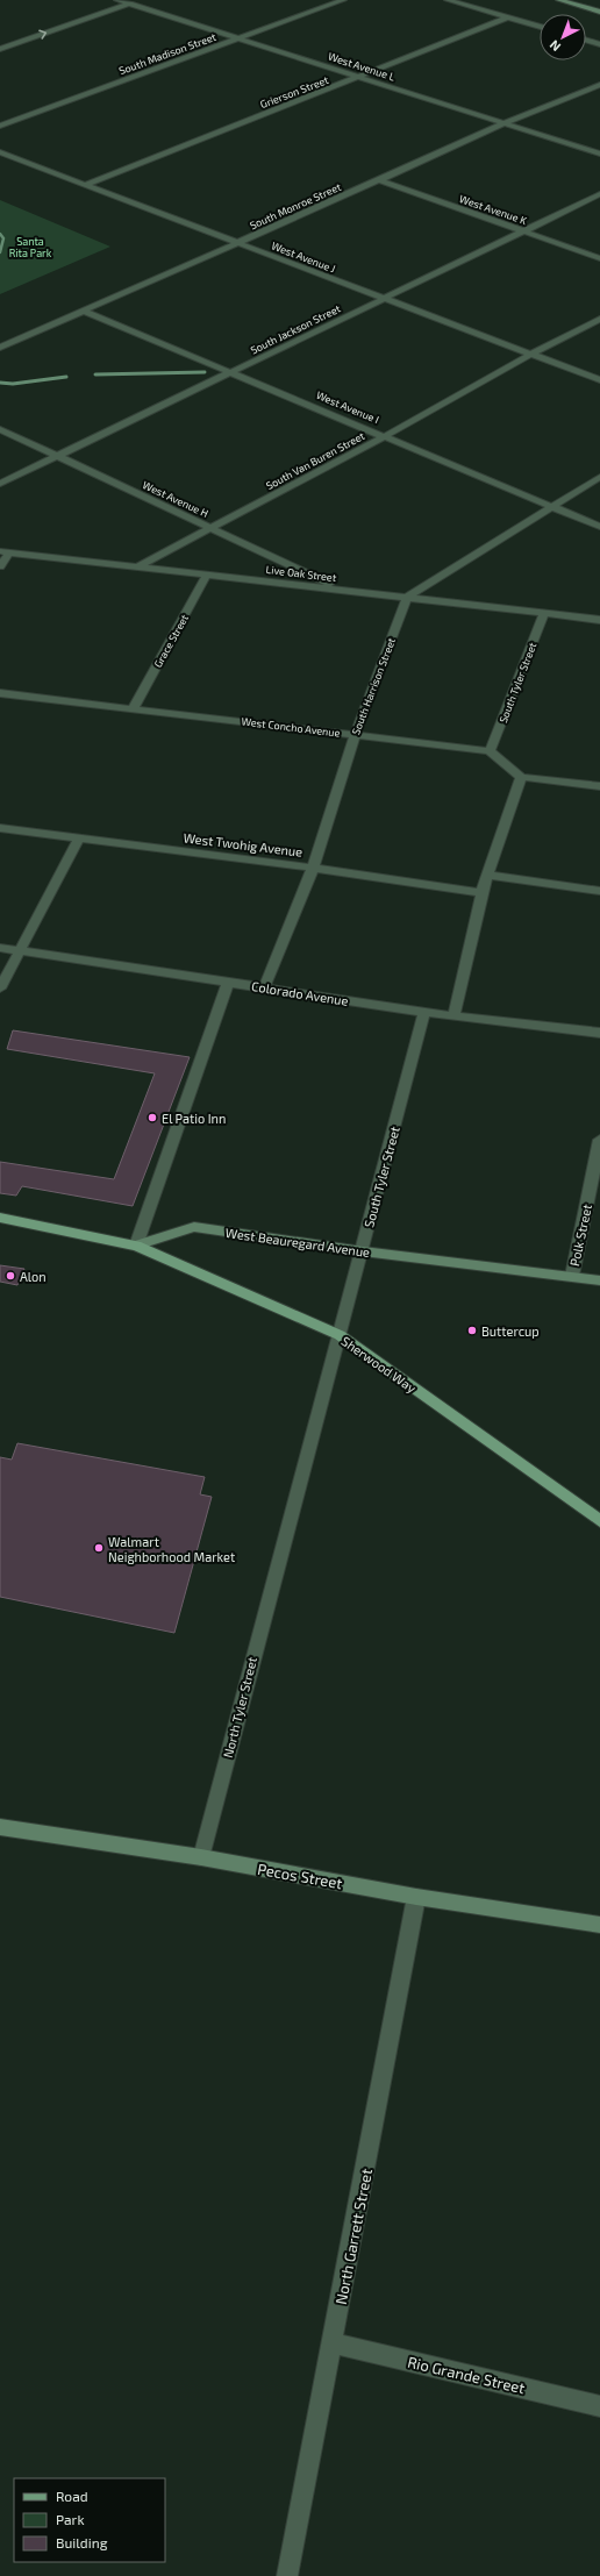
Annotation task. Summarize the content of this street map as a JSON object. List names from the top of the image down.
{
  "streets": {
    "main road": ["Sherwood Way"],
    "street": [
      "South Madison Street",
      "West Avenue L",
      "Grierson Street",
      "South Monroe Street",
      "West Avenue K",
      "West Avenue J",
      "South Jackson Street",
      "West Avenue I",
      "South Van Buren Street",
      "West Avenue H",
      "Live Oak Street",
      "Grace Street",
      "South Tyler Street",
      "South Harrison Street",
      "West Concho Avenue",
      "West Twohig Avenue",
      "Colorado Avenue",
      "Polk Street",
      "West Beauregard Avenue",
      "North Tyler Street",
      "Pecos Street",
      "North Garrett Street",
      "Rio Grande Street"
    ]
  },
  "crossings": [
    ["South Madison Street", "West Avenue L"],
    ["West Avenue L", "Grierson Street"],
    ["West Avenue L", "South Monroe Street"],
    ["Grierson Street", "West Avenue J"],
    ["South Monroe Street", "West Avenue K"],
    ["South Monroe Street", "West Avenue J"],
    ["South Monroe Street", "West Avenue I"],
    ["West Avenue K", "South Jackson Street"],
    ["West Avenue J", "South Jackson Street"],
    ["West Avenue J", "South Van Buren Street"],
    ["South Jackson Street", "West Avenue I"],
    ["South Jackson Street", "West Avenue H"],
    ["West Avenue I", "South Van Buren Street"],
    ["South Van Buren Street", "West Avenue H"],
    ["South Van Buren Street", "Live Oak Street"],
    ["West Avenue H", "Live Oak Street"],
    ["Live Oak Street", "Grace Street"],
    ["Live Oak Street", "South Tyler Street"],
    ["Live Oak Street", "South Harrison Street"],
    ["Grace Street", "West Concho Avenue"],
    ["South Tyler Street", "West Concho Avenue"],
    ["South Tyler Street", "Colorado Avenue"],
    ["South Tyler Street", "West Beauregard Avenue"],
    ["South Tyler Street", "Sherwood Way"],
    ["South Tyler Street", "North Tyler Street"],
    ["South Harrison Street", "West Concho Avenue"],
    ["South Harrison Street", "West Twohig Avenue"],
    ["South Harrison Street", "Colorado Avenue"],
    ["Polk Street", "West Beauregard Avenue"],
    ["West Beauregard Avenue", "Sherwood Way"],
    ["North Tyler Street", "Pecos Street"],
    ["Pecos Street", "North Garrett Street"],
    ["North Garrett Street", "Rio Grande Street"]
  ],
  "parks": ["Santa Rita Park"],
  "places": [
    "El Patio Inn",
    "Alon",
    "Buttercup",
    "Walmart Neighborhood Market"
  ],
  "legend": ["Road", "Park", "Building"],
  "north": "bottom left"
}
